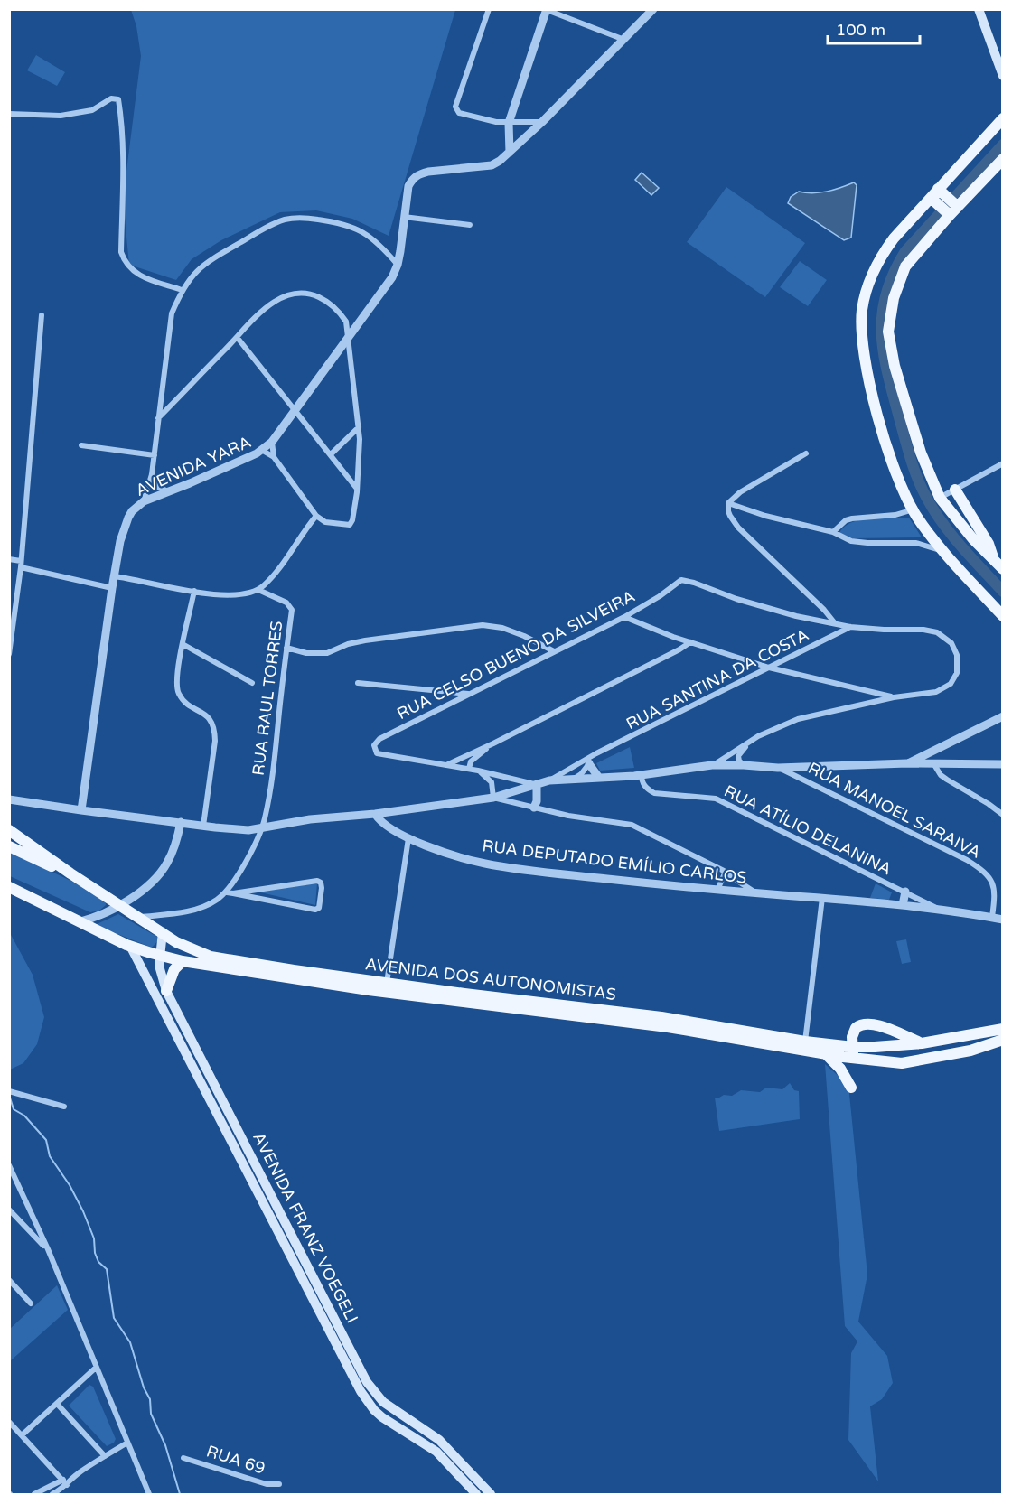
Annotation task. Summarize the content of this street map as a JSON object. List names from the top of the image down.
{
  "streets": {
    "main road": ["AVENIDA DOS AUTONOMISTAS", "AVENIDA FRANZ VOEGELI"],
    "street": [
      "AVENIDA YARA",
      "RUA CELSO BUENO DA SILVEIRA",
      "RUA SANTINA DA COSTA",
      "RUA RAUL TORRES",
      "RUA MANOEL SARAIVA",
      "RUA ATÍLIO DELANINA",
      "RUA DEPUTADO EMÍLIO CARLOS",
      "RUA 69"
    ]
  },
  "crossings": [
    ["RUA MANOEL SARAIVA", "RUA DEPUTADO EMÍLIO CARLOS"],
    ["RUA ATÍLIO DELANINA", "RUA DEPUTADO EMÍLIO CARLOS"],
    ["AVENIDA DOS AUTONOMISTAS", "AVENIDA FRANZ VOEGELI"]
  ],
  "scale_bar": "100 m"
}
